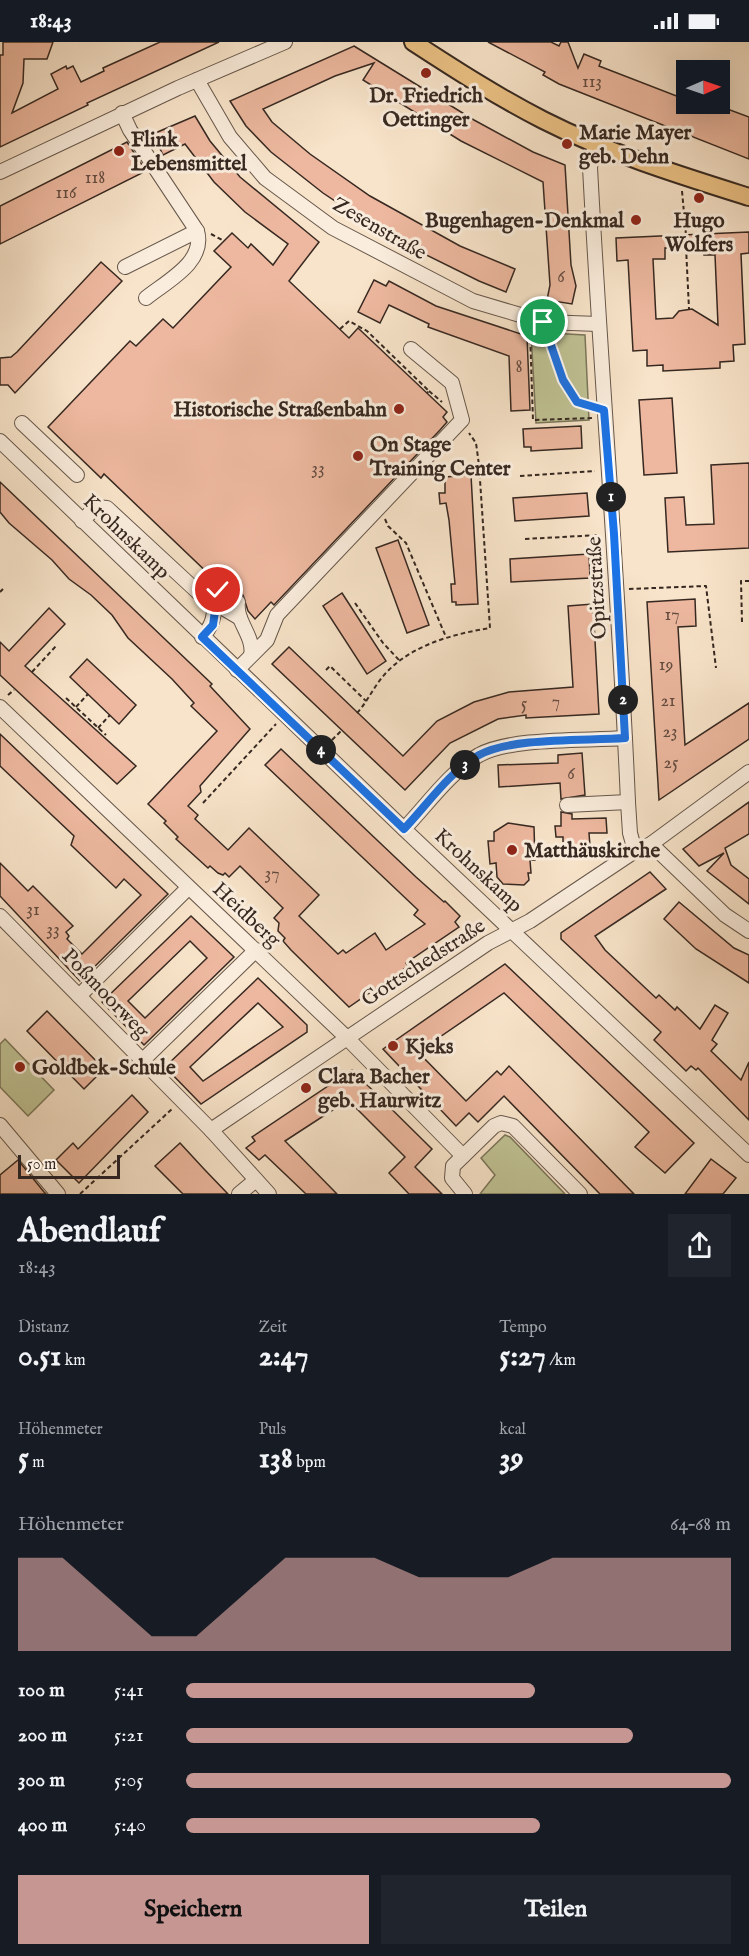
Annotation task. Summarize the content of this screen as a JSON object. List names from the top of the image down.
{
  "streets": {
    "street": [
      "Zesenstraße",
      "Krohnskamp",
      "Opitzstraße",
      "Heidberg",
      "Gottschedstraße",
      "Poßmoorweg"
    ]
  },
  "crossings": [
    ["Zesenstraße", "Opitzstraße"],
    ["Krohnskamp", "Gottschedstraße"],
    ["Opitzstraße", "Gottschedstraße"],
    ["Heidberg", "Gottschedstraße"],
    ["Gottschedstraße", "Poßmoorweg"]
  ],
  "places": [
    "Dr. Friedrich Oettinger",
    "Marie Mayer geb. Dehn",
    "Flink Lebensmittel",
    "Hugo Wolfers",
    "Bugenhagen-Denkmal",
    "Historische Straßenbahn",
    "On Stage Training Center",
    "Matthäuskirche",
    "Kjeks",
    "Goldbek-Schule",
    "Clara Bacher geb. Haurwitz"
  ],
  "house_numbers": [
    "113",
    "118",
    "116",
    "6",
    "8",
    "33",
    "17",
    "19",
    "21",
    "7",
    "5",
    "23",
    "25",
    "6",
    "37",
    "31",
    "33"
  ],
  "scale_bar": "50 m",
  "north": "right",
  "page": {
    "status": "18:43",
    "pins": [
      "1",
      "2",
      "4",
      "3"
    ],
    "scale": "50 m",
    "heading": ["Abendlauf", "18:43"],
    "stats": [
      ["Distanz", "0.51 km"],
      ["Zeit", "2:47"],
      ["Tempo", "5:27 /km"],
      ["Höhenmeter", "5 m"],
      ["Puls", "138 bpm"],
      ["kcal", "39"]
    ],
    "chart": ["Höhenmeter", "64–68 m"],
    "list": [
      {
        "name": "100 m",
        "note": "5:41"
      },
      {
        "name": "200 m",
        "note": "5:21"
      },
      {
        "name": "300 m",
        "note": "5:05"
      },
      {
        "name": "400 m",
        "note": "5:40"
      }
    ],
    "buttons": ["Speichern", "Teilen"]
  }
}
